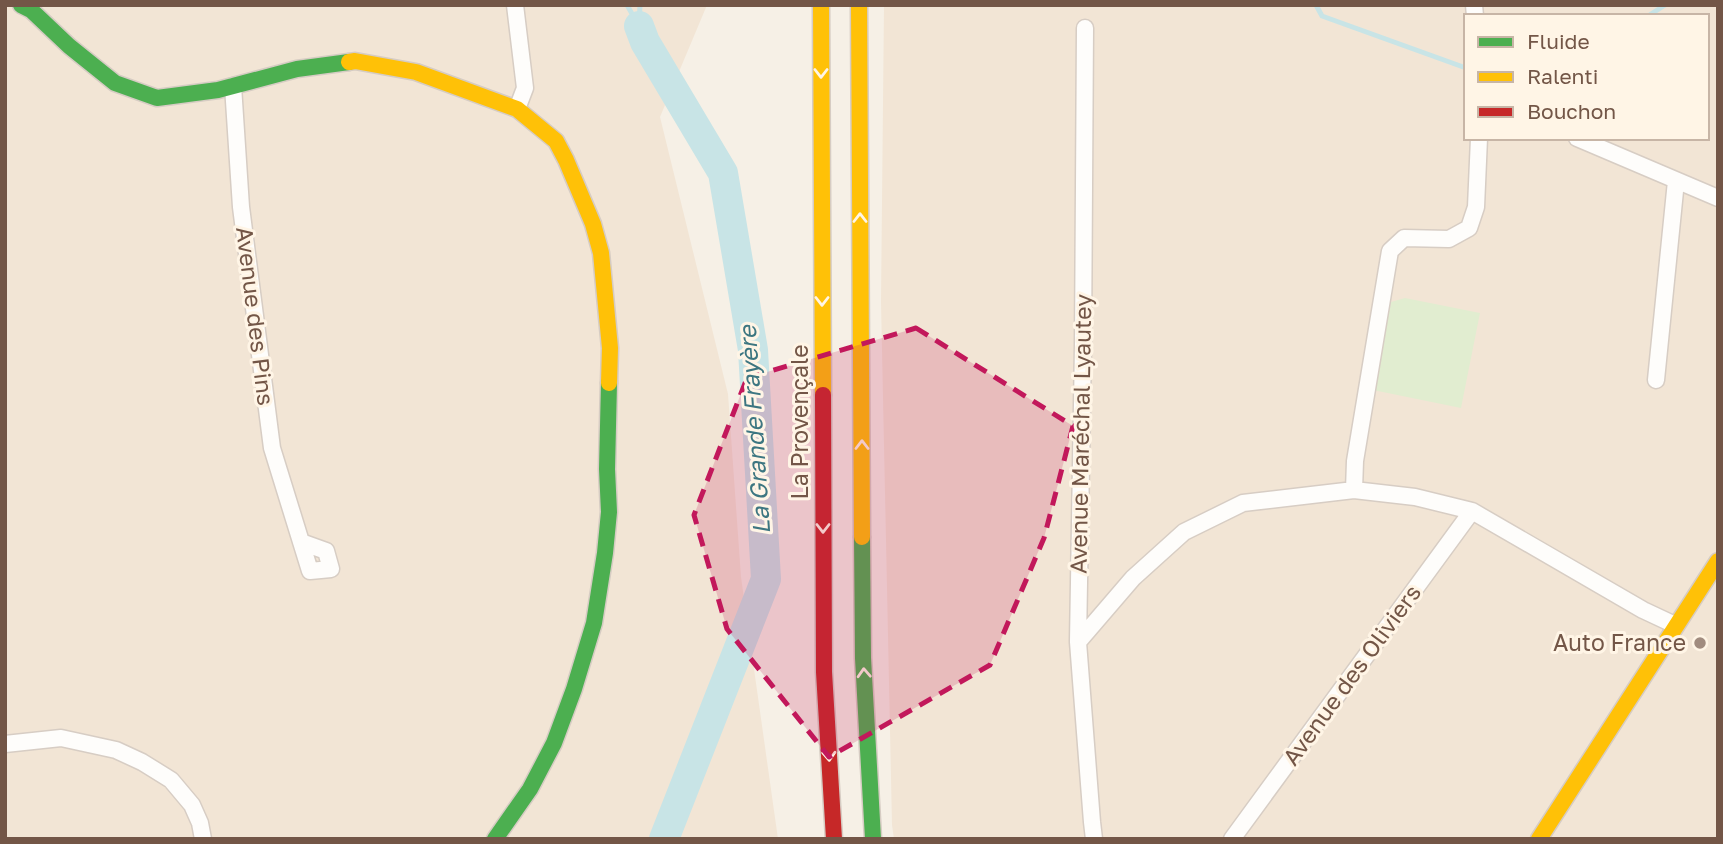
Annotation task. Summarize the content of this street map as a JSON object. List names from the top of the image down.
{
  "streets": {
    "main road": ["La Provençale"],
    "street": ["Avenue des Pins", "Avenue Maréchal Lyautey", "Avenue des Oliviers"]
  },
  "water": ["La Grande Frayère"],
  "places": ["Auto France"],
  "legend": ["Fluide", "Ralenti", "Bouchon"]
}
